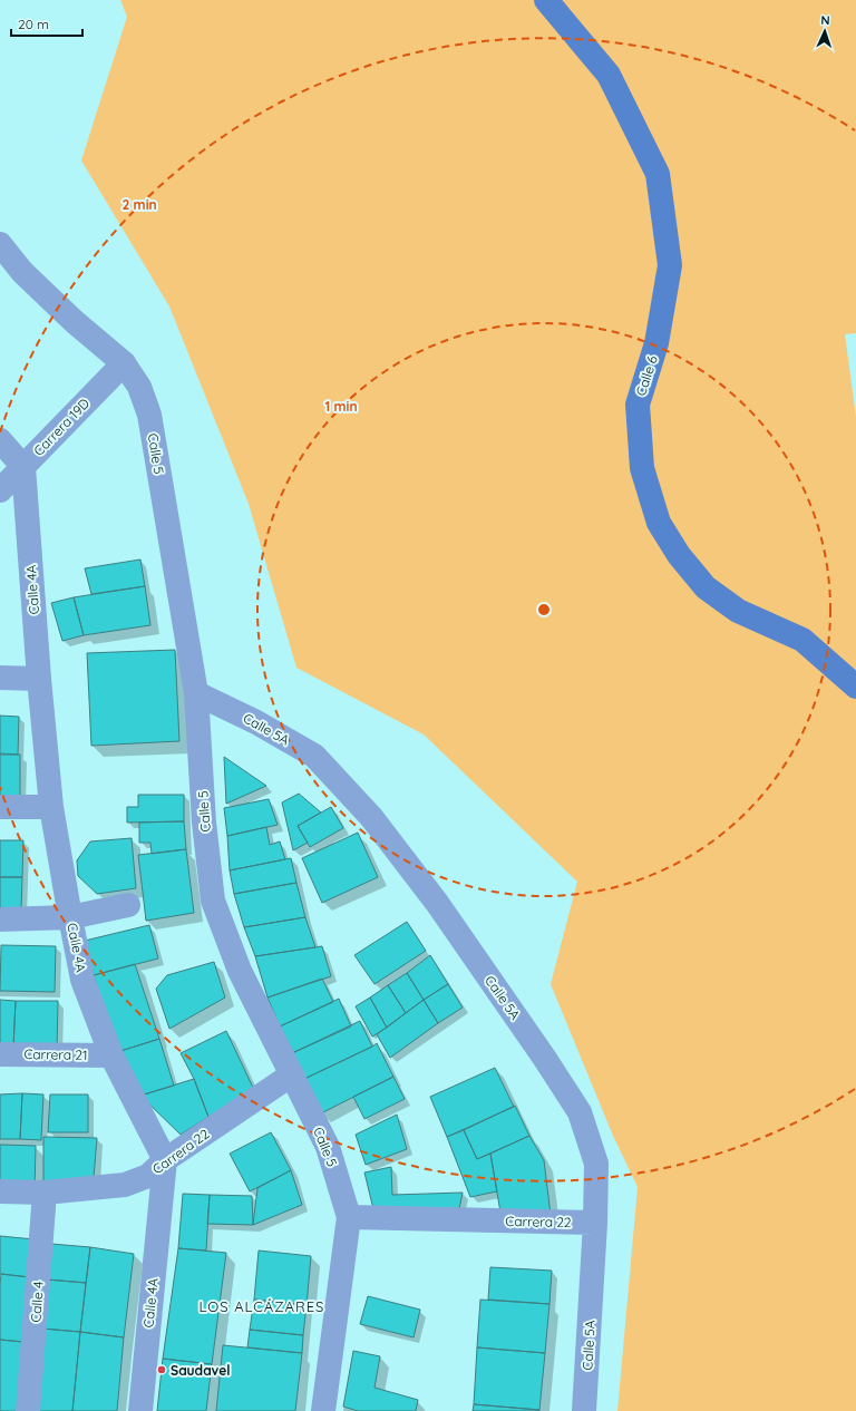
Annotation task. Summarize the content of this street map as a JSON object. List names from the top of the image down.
{
  "streets": {
    "main road": ["Calle 6"],
    "street": [
      "Carrera 19D",
      "Calle 5",
      "Calle 4A",
      "Calle 5A",
      "Carrera 21",
      "Carrera 22",
      "Calle 4"
    ]
  },
  "crossings": [
    ["Carrera 19D", "Calle 5"],
    ["Carrera 19D", "Calle 4A"],
    ["Calle 5", "Calle 5A"],
    ["Calle 5", "Carrera 22"],
    ["Calle 4A", "Carrera 21"],
    ["Calle 4A", "Carrera 22"],
    ["Calle 5A", "Carrera 22"],
    ["Carrera 22", "Calle 4"]
  ],
  "districts": ["LOS ALCÁZARES"],
  "places": ["Saudavel"],
  "scale_bar": "20 m",
  "north": "top",
  "rings": ["2 min", "1 min"]
}
